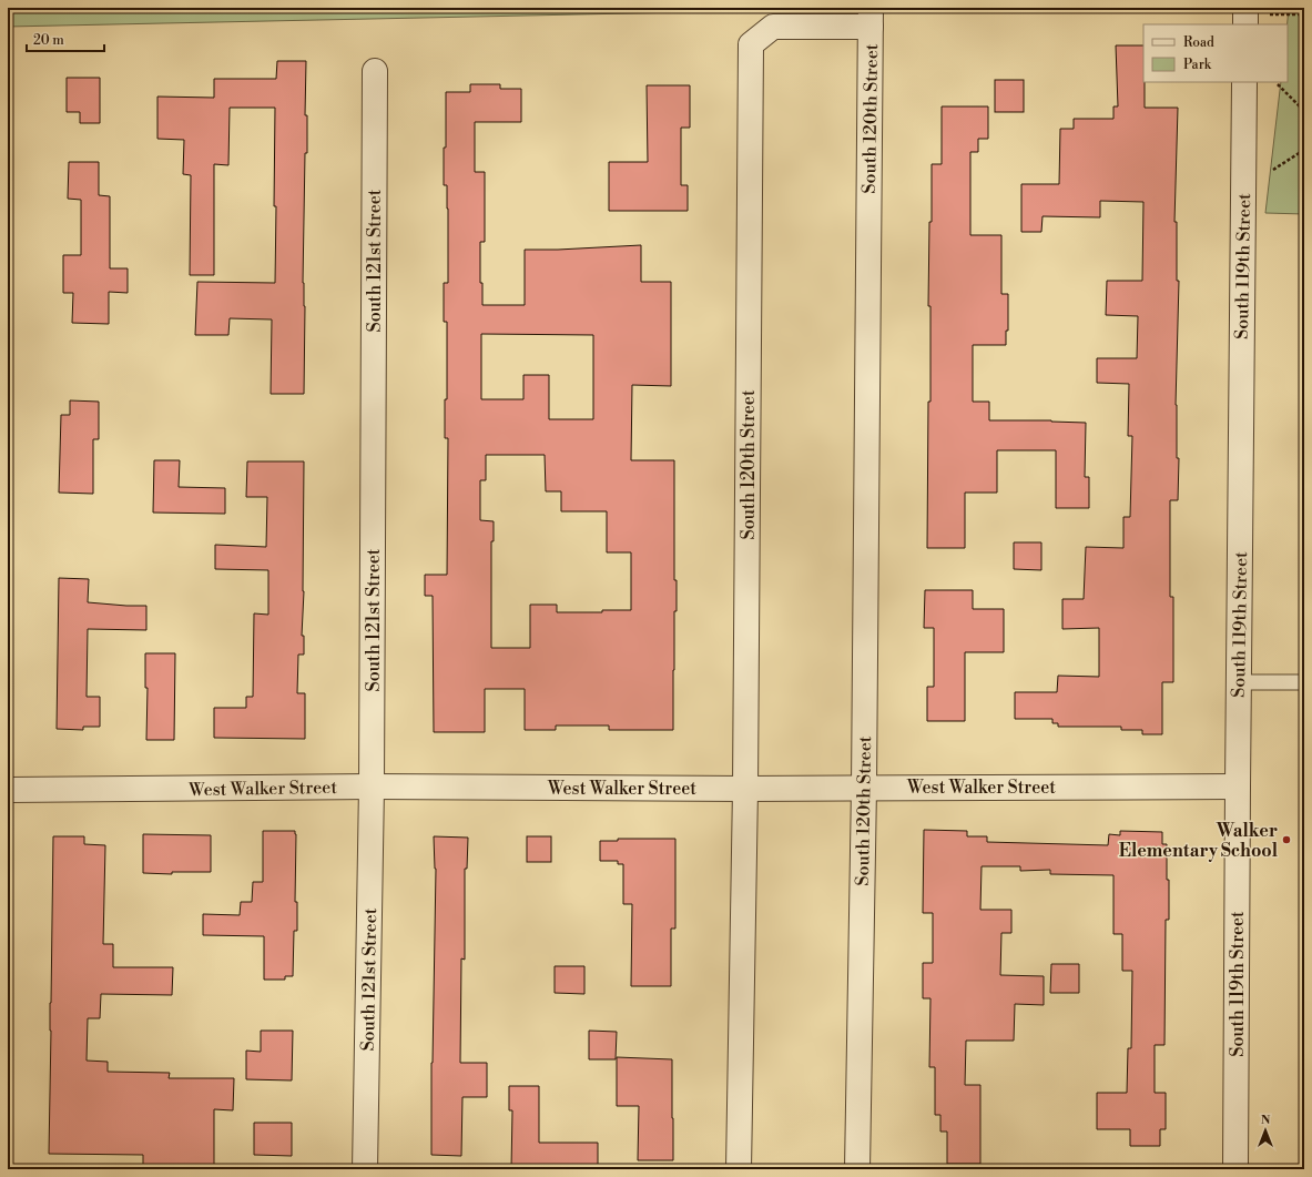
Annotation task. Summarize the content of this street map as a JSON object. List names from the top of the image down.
{
  "streets": {
    "street": [
      "South 120th Street",
      "South 121st Street",
      "South 119th Street",
      "West Walker Street"
    ]
  },
  "crossings": [
    ["South 120th Street", "West Walker Street"],
    ["South 121st Street", "West Walker Street"],
    ["South 119th Street", "West Walker Street"]
  ],
  "places": ["Walker Elementary School"],
  "legend": ["Road", "Park"],
  "scale_bar": "20 m",
  "north": "top"
}
